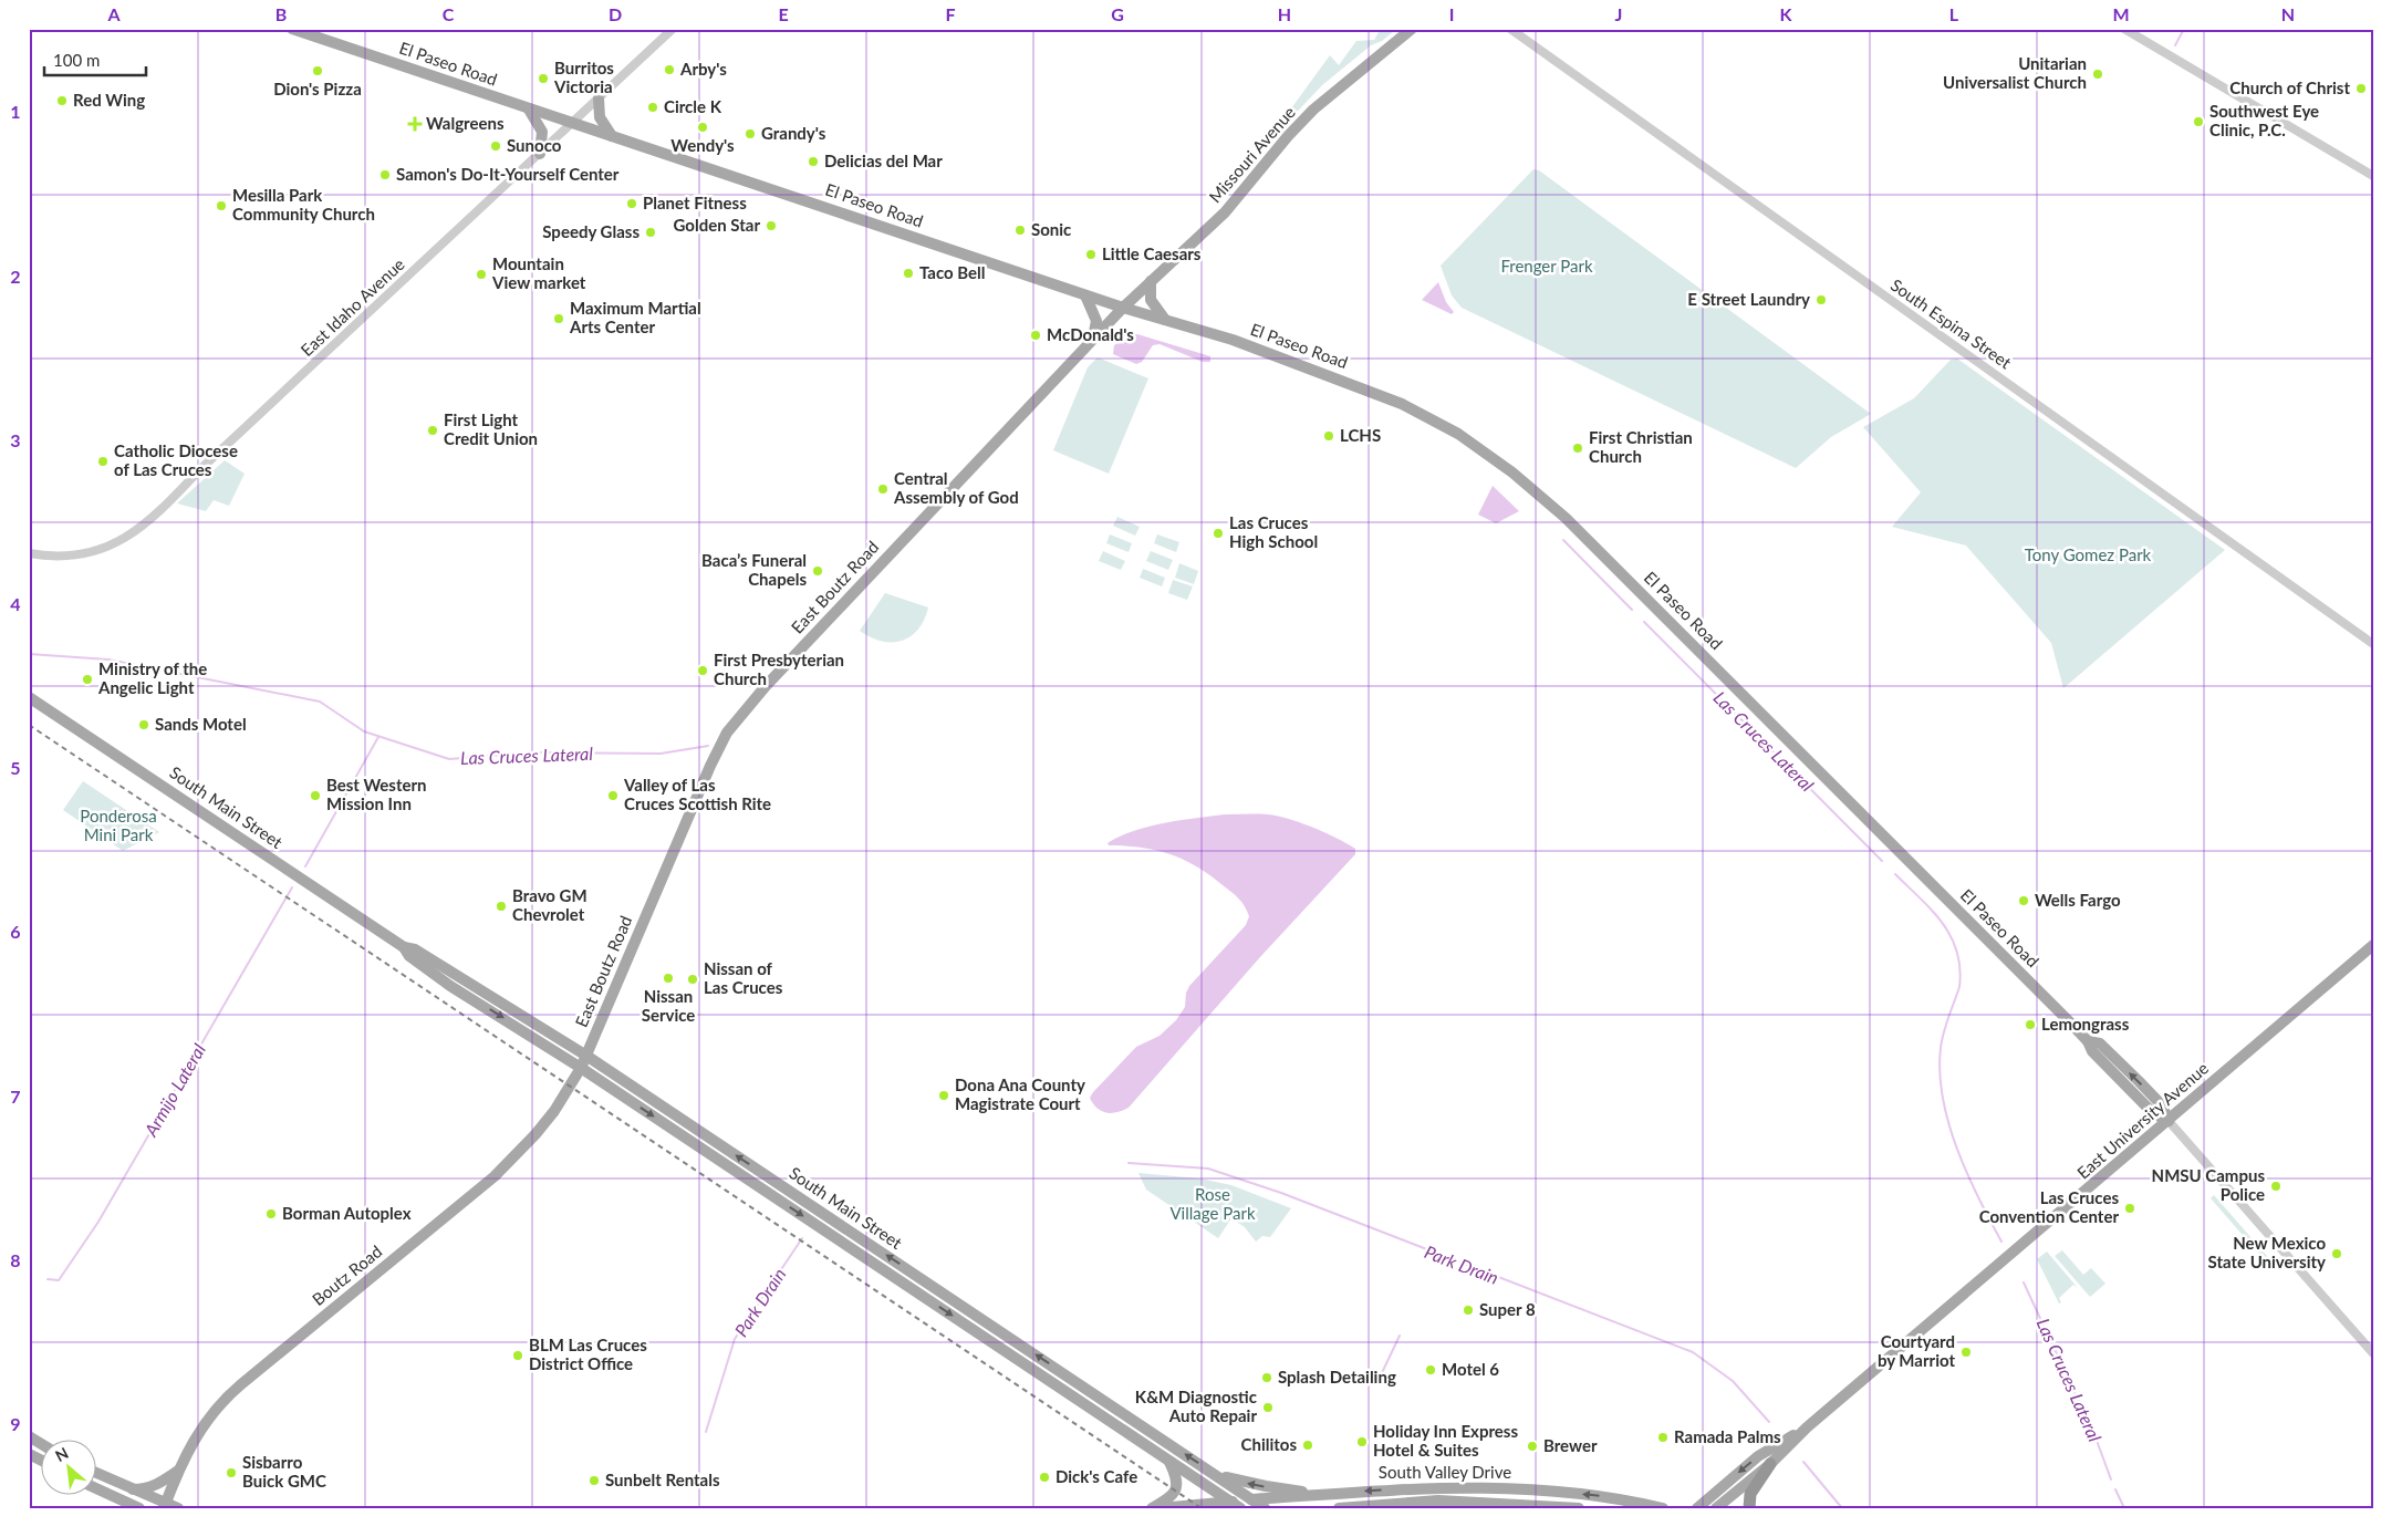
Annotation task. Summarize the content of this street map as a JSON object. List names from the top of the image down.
{
  "streets": {
    "main road": [
      "El Paseo Road",
      "Missouri Avenue",
      "East Boutz Road",
      "South Main Street",
      "East University Avenue",
      "Boutz Road",
      "South Valley Drive"
    ],
    "street": ["East Idaho Avenue", "South Espina Street"]
  },
  "crossings": [
    ["El Paseo Road", "Missouri Avenue"],
    ["El Paseo Road", "East Idaho Avenue"],
    ["El Paseo Road", "East Boutz Road"],
    ["El Paseo Road", "East University Avenue"],
    ["Missouri Avenue", "East Boutz Road"],
    ["East Boutz Road", "South Main Street"],
    ["East Boutz Road", "Boutz Road"],
    ["South Main Street", "South Valley Drive"]
  ],
  "water": ["Las Cruces Lateral", "Armijo Lateral", "Park Drain"],
  "parks": [
    "Frenger Park",
    "Tony Gomez Park",
    "Ponderosa Mini Park",
    "Rose Village Park"
  ],
  "places": {
    "other": [
      "Arby's",
      "Dion's Pizza",
      "Unitarian Universalist Church",
      "Burritos Victoria",
      "Church of Christ",
      "Red Wing",
      "Circle K",
      "Southwest Eye Clinic, P.C.",
      "Wendy's",
      "Grandy's",
      "Sunoco",
      "Delicias del Mar",
      "Samon's Do-It-Yourself Center",
      "Planet Fitness",
      "Mesilla Park Community Church",
      "Golden Star",
      "Sonic",
      "Speedy Glass",
      "Little Caesars",
      "Taco Bell",
      "Mountain View market",
      "E Street Laundry",
      "Maximum Martial Arts Center",
      "McDonald's",
      "First Light Credit Union",
      "LCHS",
      "First Christian Church",
      "Catholic Diocese of Las Cruces",
      "Central Assembly of God",
      "Las Cruces High School",
      "Baca’s Funeral Chapels",
      "First Presbyterian Church",
      "Ministry of the Angelic Light",
      "Sands Motel",
      "Best Western Mission Inn",
      "Valley of Las Cruces Scottish Rite",
      "Wells Fargo",
      "Bravo GM Chevrolet",
      "Nissan Service",
      "Nissan of Las Cruces",
      "Lemongrass",
      "Dona Ana County Magistrate Court",
      "NMSU Campus Police",
      "Las Cruces Convention Center",
      "Borman Autoplex",
      "New Mexico State University",
      "Super 8",
      "Courtyard by Marriot",
      "BLM Las Cruces District Office",
      "Motel 6",
      "Splash Detailing",
      "K&M Diagnostic Auto Repair",
      "Ramada Palms",
      "Holiday Inn Express Hotel & Suites",
      "Chilitos",
      "Brewer",
      "Sisbarro Buick GMC",
      "Dick's Cafe",
      "Sunbelt Rentals"
    ],
    "health": ["Walgreens"]
  },
  "scale_bar": "100 m",
  "north": "top left",
  "grid": {
    "columns": [
      "A",
      "B",
      "C",
      "D",
      "E",
      "F",
      "G",
      "H",
      "I",
      "J",
      "K",
      "L",
      "M",
      "N"
    ],
    "rows": [
      "1",
      "2",
      "3",
      "4",
      "5",
      "6",
      "7",
      "8",
      "9"
    ]
  }
}
